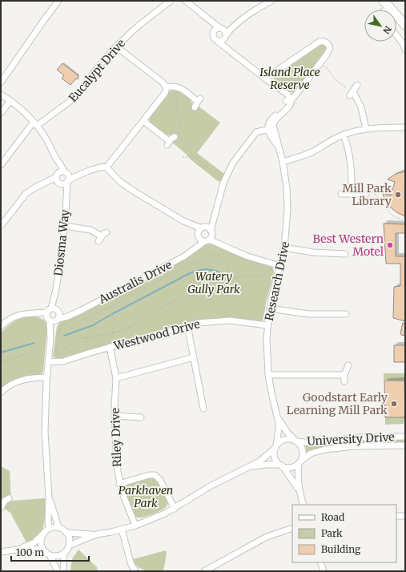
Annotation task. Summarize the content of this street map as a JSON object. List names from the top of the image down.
{
  "streets": {
    "street": [
      "Eucalypt Drive",
      "Diosma Way",
      "Research Drive",
      "Australis Drive",
      "Westwood Drive",
      "Riley Drive",
      "University Drive"
    ]
  },
  "crossings": [
    ["Diosma Way", "Australis Drive"],
    ["Research Drive", "Westwood Drive"],
    ["Research Drive", "University Drive"],
    ["Westwood Drive", "Riley Drive"]
  ],
  "parks": ["Island Place Reserve", "Watery Gully Park", "Parkhaven Park"],
  "places": ["Mill Park Library", "Best Western Motel", "Goodstart Early Learning Mill Park"],
  "legend": ["Road", "Park", "Building"],
  "scale_bar": "100 m",
  "north": "bottom right"
}
